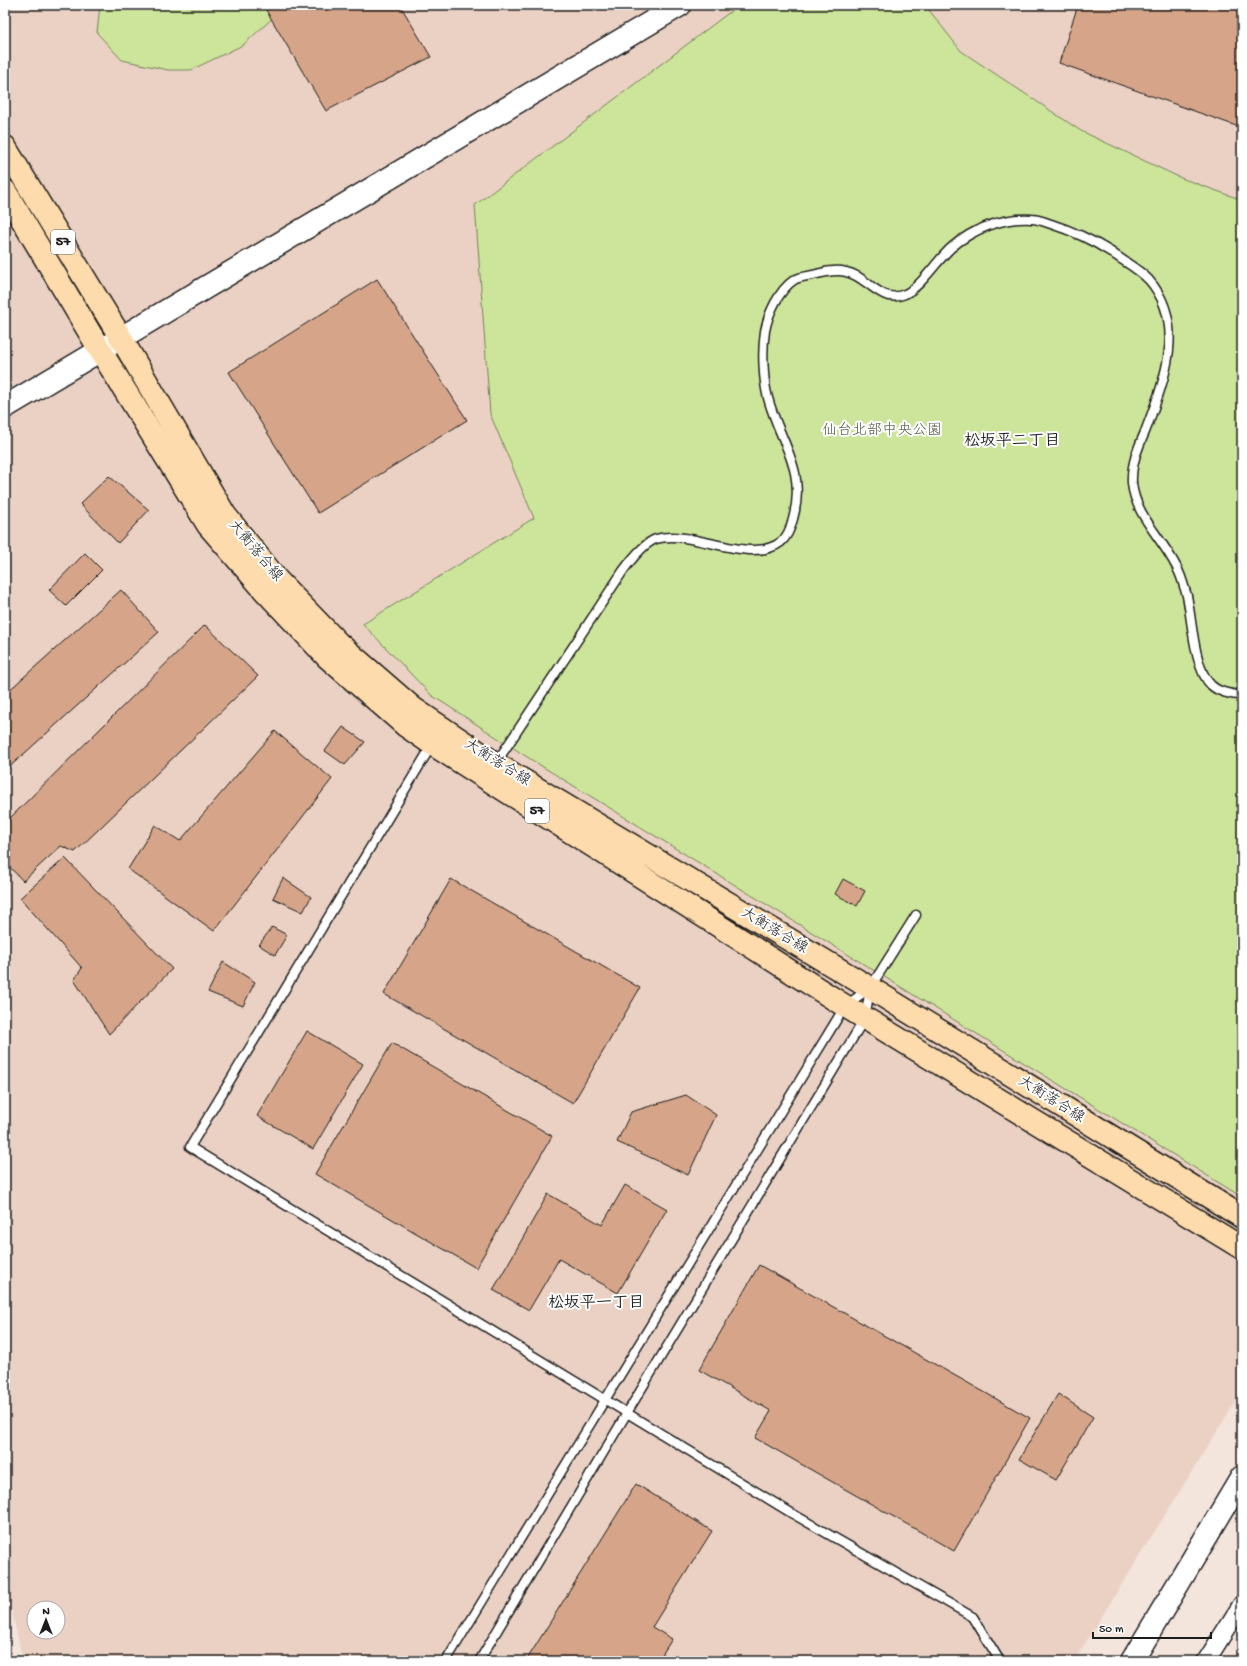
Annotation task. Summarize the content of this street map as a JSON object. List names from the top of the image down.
{
  "streets": {
    "main road": ["57", "大衡落合線"]
  },
  "districts": ["松坂平二丁目", "松坂平一丁目"],
  "parks": ["仙台北部中央公園"],
  "scale_bar": "50 m",
  "north": "top"
}
